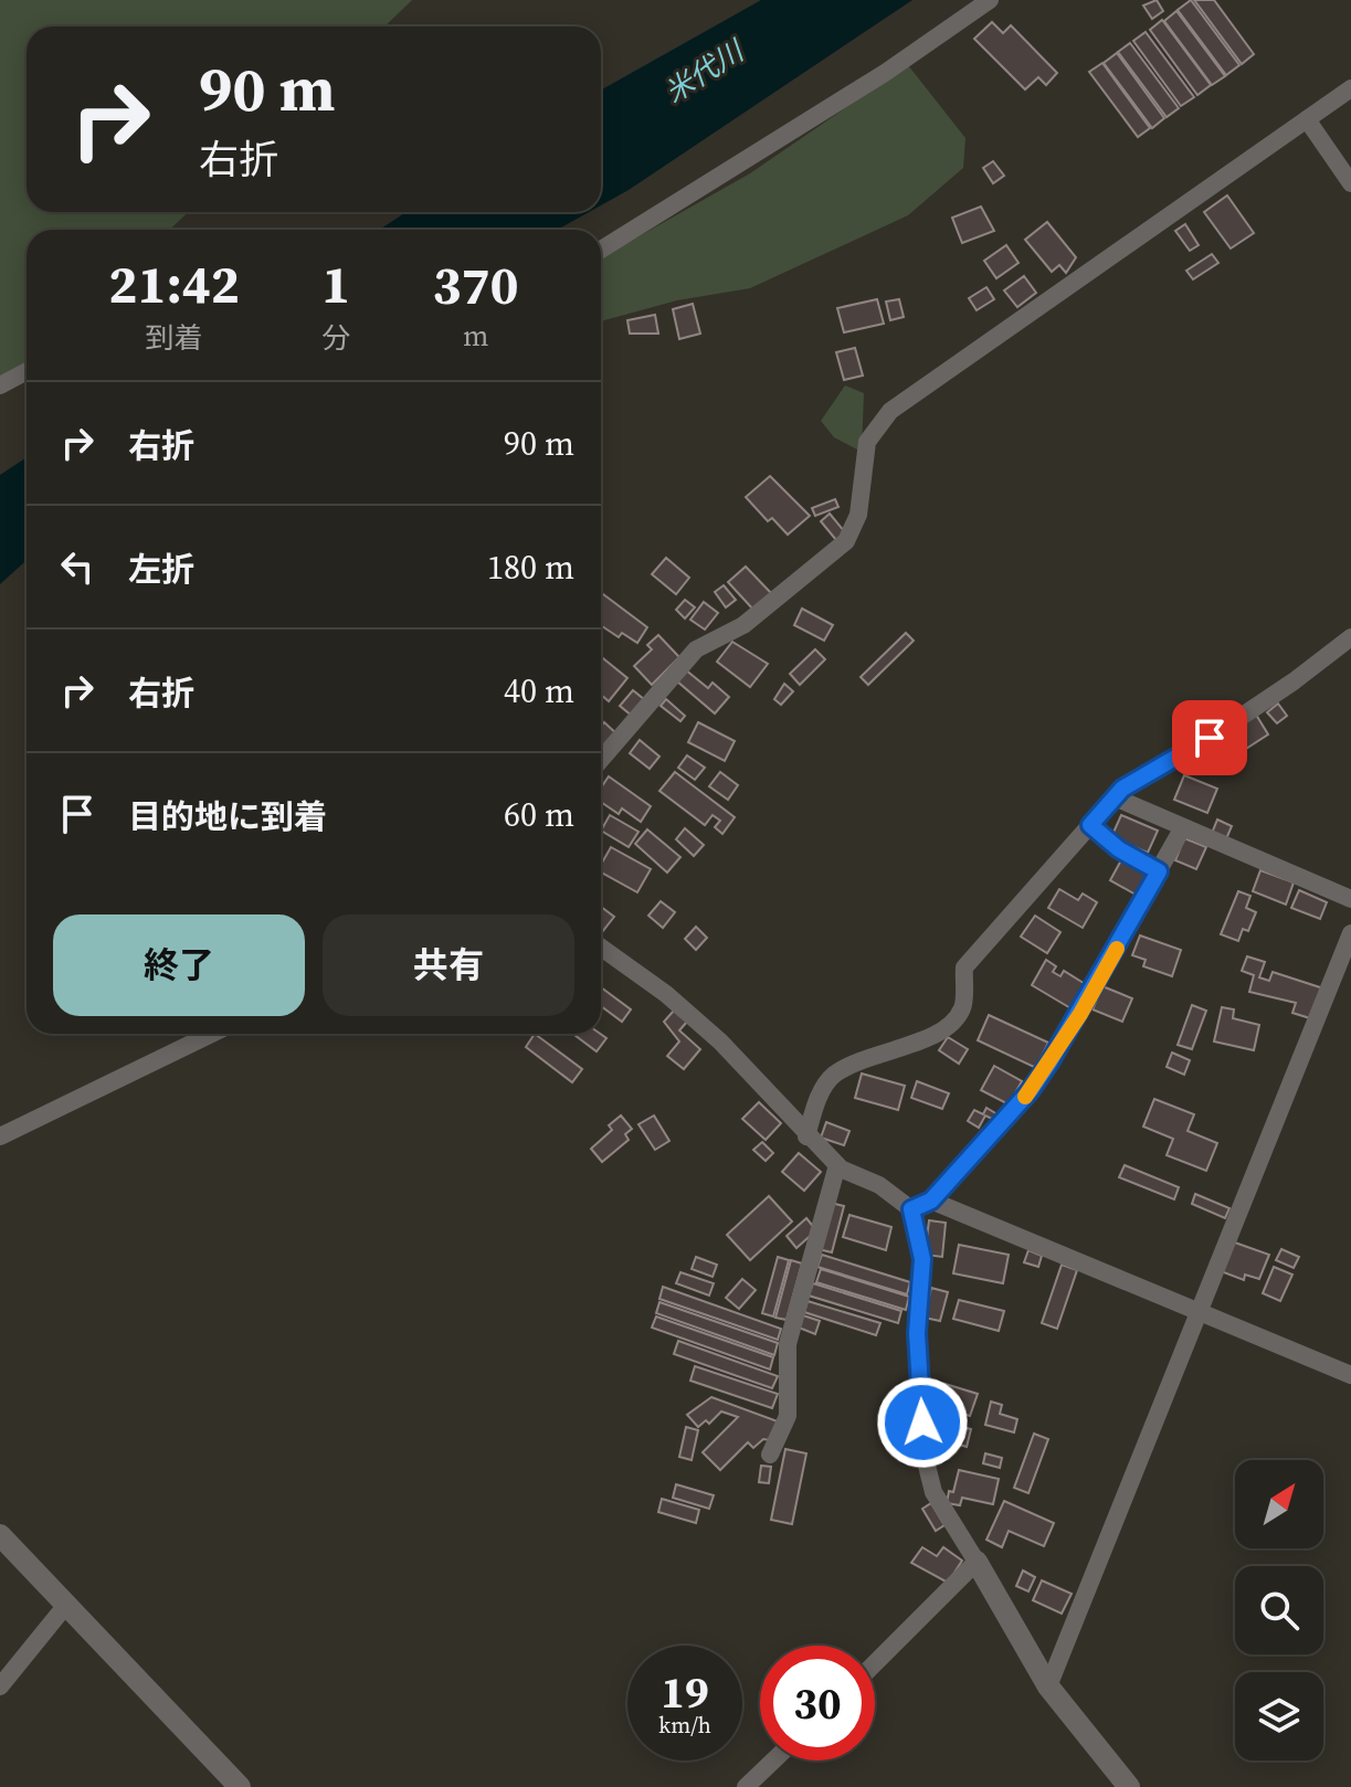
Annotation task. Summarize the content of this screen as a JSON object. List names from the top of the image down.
{
  "water": ["米代川"],
  "north": "top right",
  "page": {
    "turn": ["90 m", "右折"],
    "eta": [
      "21:42",
      "到着",
      "1",
      "分",
      "370",
      "m"
    ],
    "list": [
      {
        "name": "右折",
        "value": "90 m"
      },
      {
        "name": "左折",
        "value": "180 m"
      },
      {
        "name": "右折",
        "value": "40 m"
      },
      {
        "name": "目的地に到着",
        "value": "60 m"
      }
    ],
    "buttons": ["終了", "共有"],
    "speed": "19 km/h",
    "limit": "30"
  }
}
